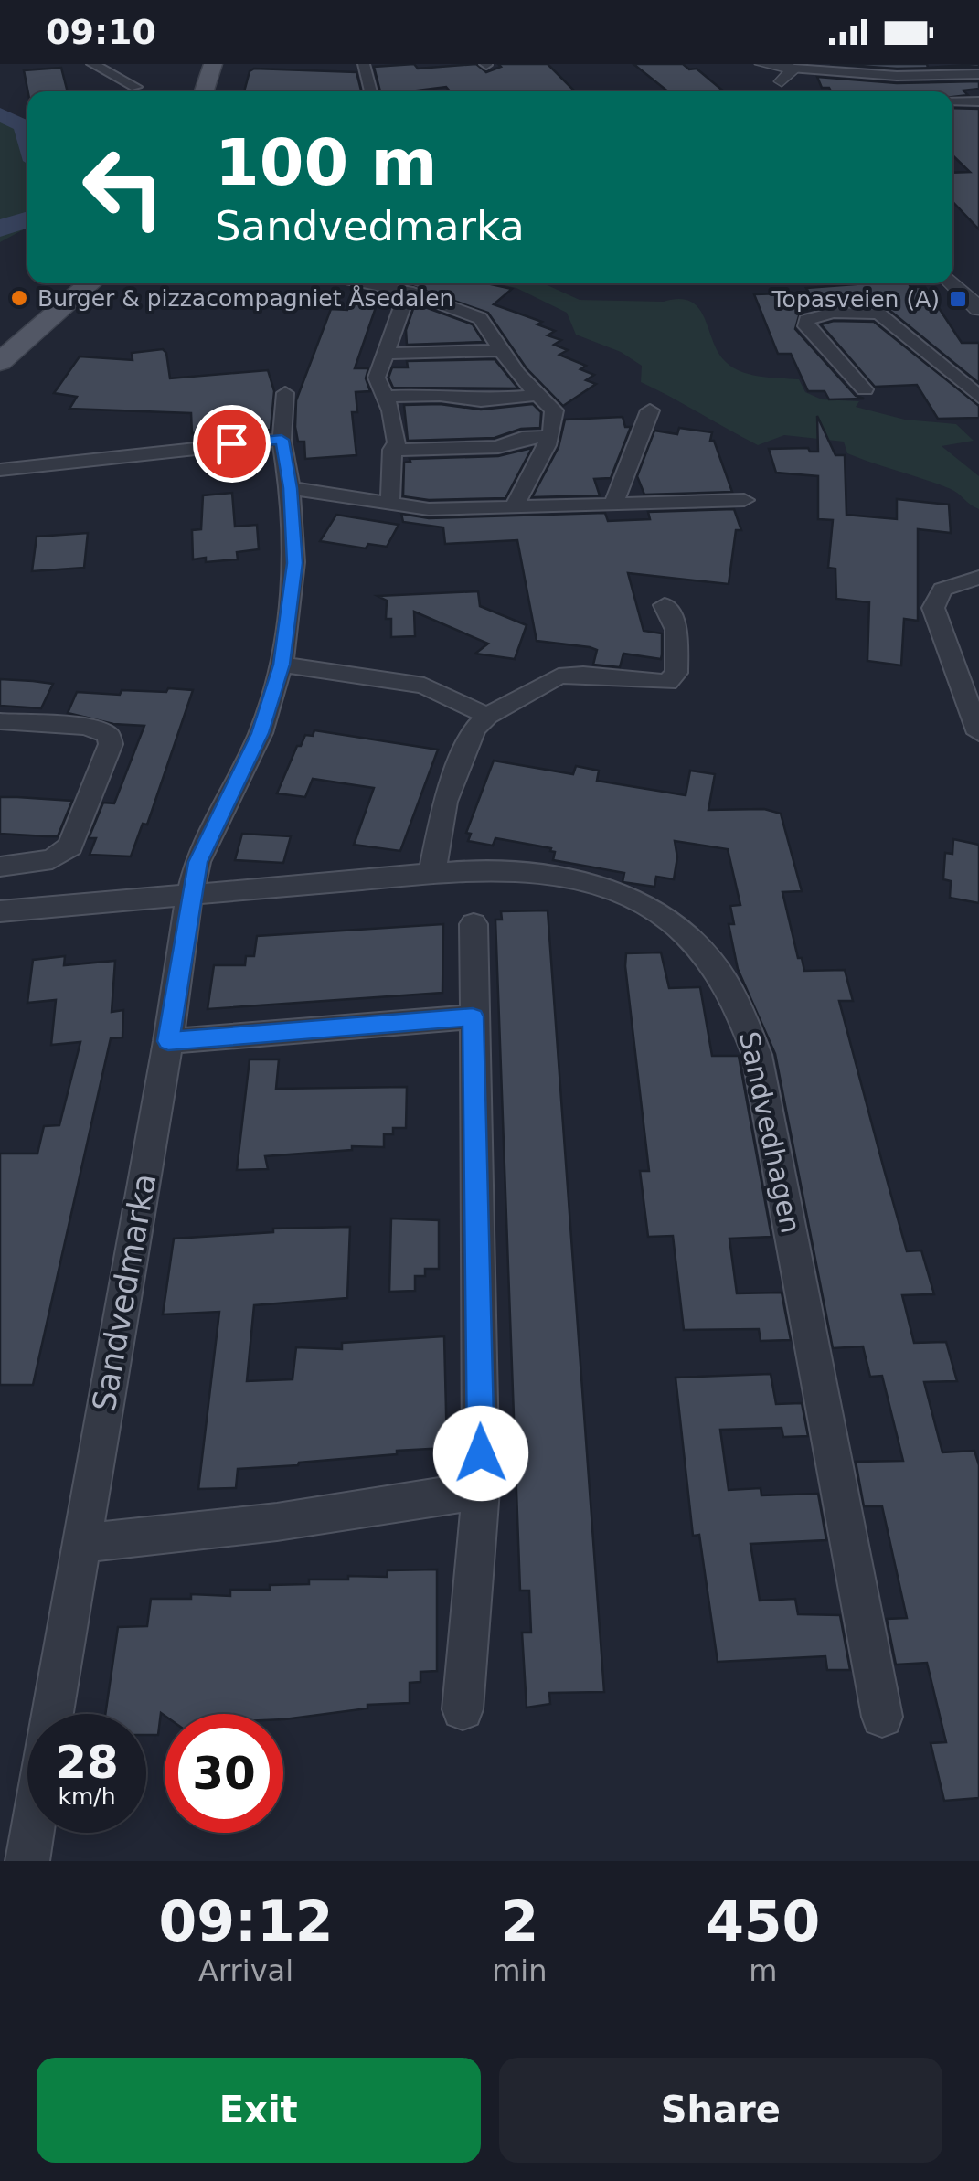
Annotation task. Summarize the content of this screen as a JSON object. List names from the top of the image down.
{
  "streets": {
    "street": ["Sandvedhagen", "Sandvedmarka"]
  },
  "crossings": [
    ["Sandvedhagen", "Sandvedmarka"]
  ],
  "places": {
    "other": ["Burger & pizzacompagniet Åsedalen"],
    "transit": ["Topasveien (A)"]
  },
  "page": {
    "status": "09:10",
    "turn": ["100 m", "Sandvedmarka"],
    "speed": "28 km/h",
    "limit": "30",
    "eta": [
      "09:12",
      "Arrival",
      "2",
      "min",
      "450",
      "m"
    ],
    "buttons": ["Exit", "Share"]
  }
}
